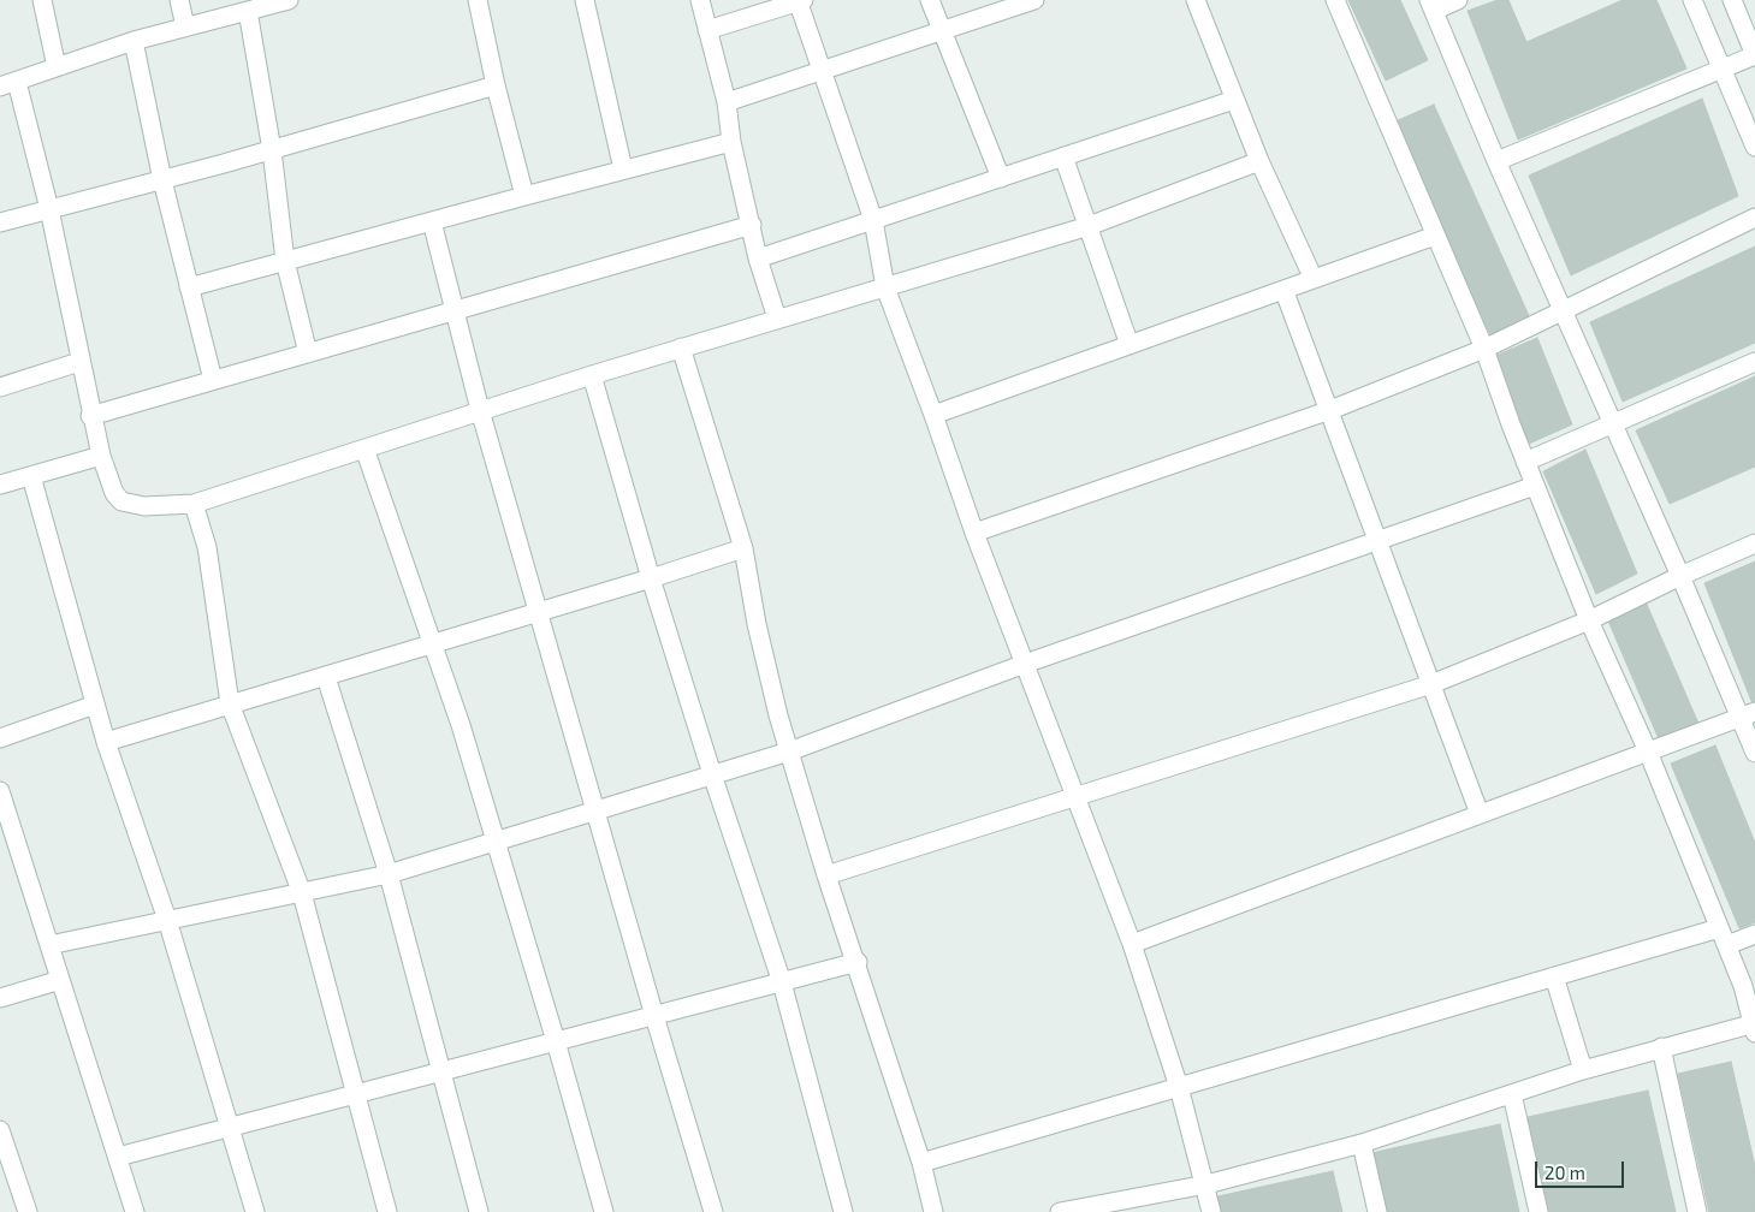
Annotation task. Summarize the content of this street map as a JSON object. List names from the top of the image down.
{
  "scale_bar": "20 m"
}
